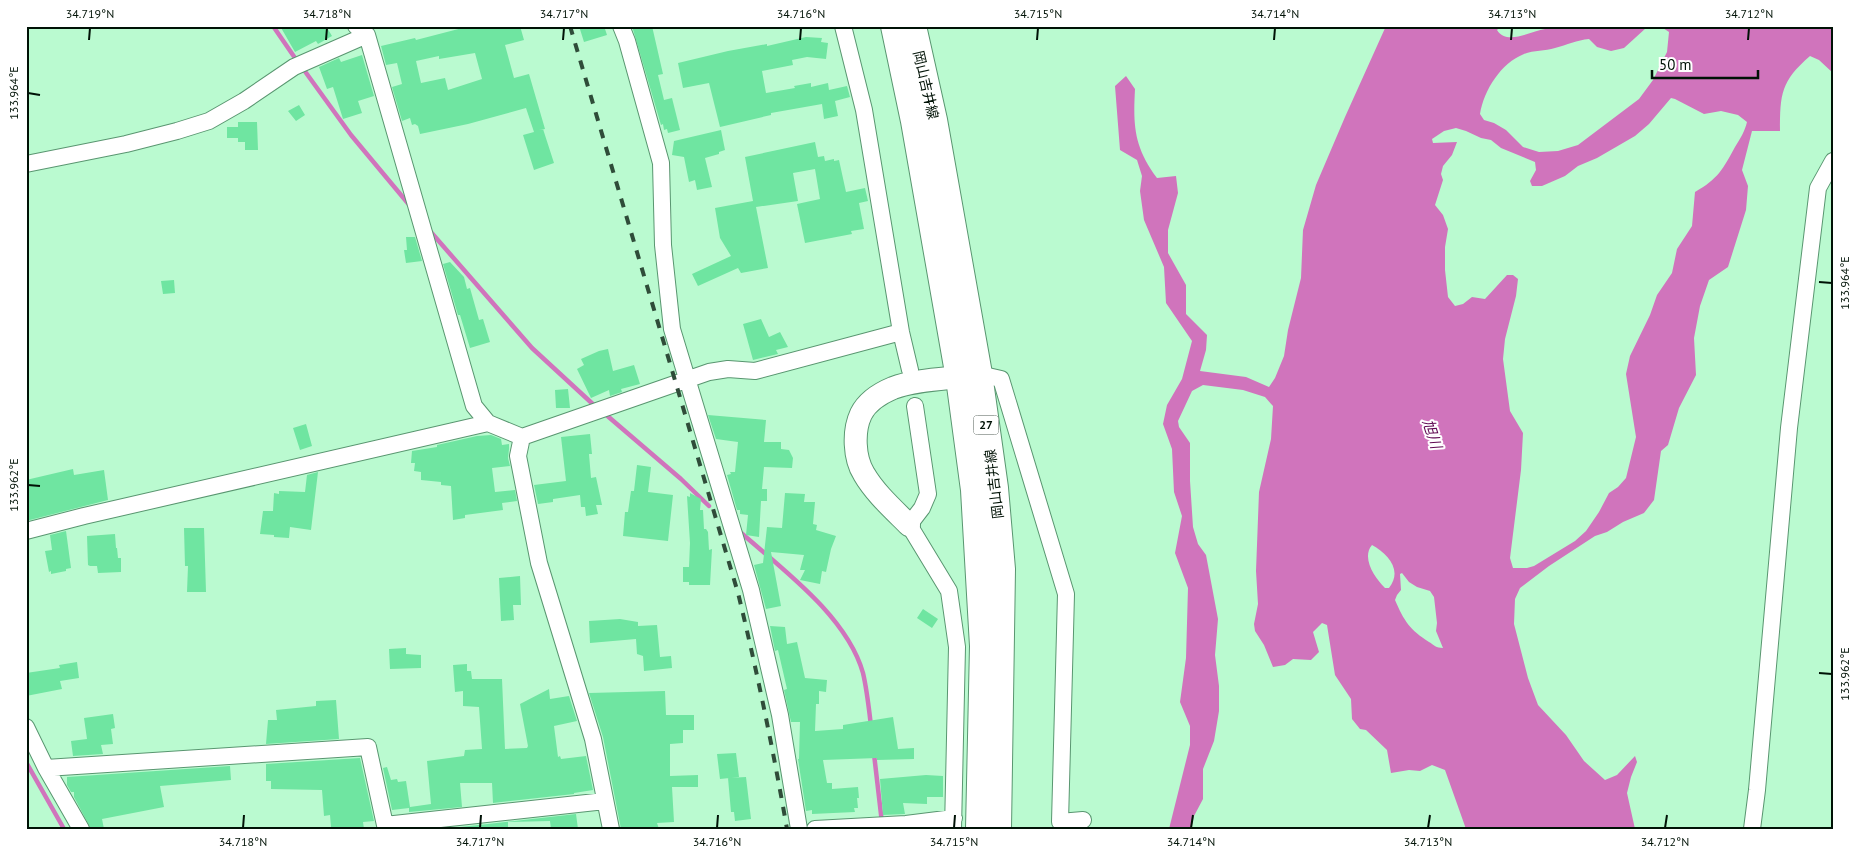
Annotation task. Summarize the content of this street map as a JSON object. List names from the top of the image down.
{
  "streets": {
    "main road": ["岡山吉井線", "27"]
  },
  "water": ["旭川"],
  "scale_bar": "50 m",
  "coordinates": [
    "34.719°N",
    "34.718°N",
    "34.717°N",
    "34.716°N",
    "34.715°N",
    "34.714°N",
    "34.713°N",
    "34.712°N",
    "133.964°E",
    "133.962°E"
  ]
}
